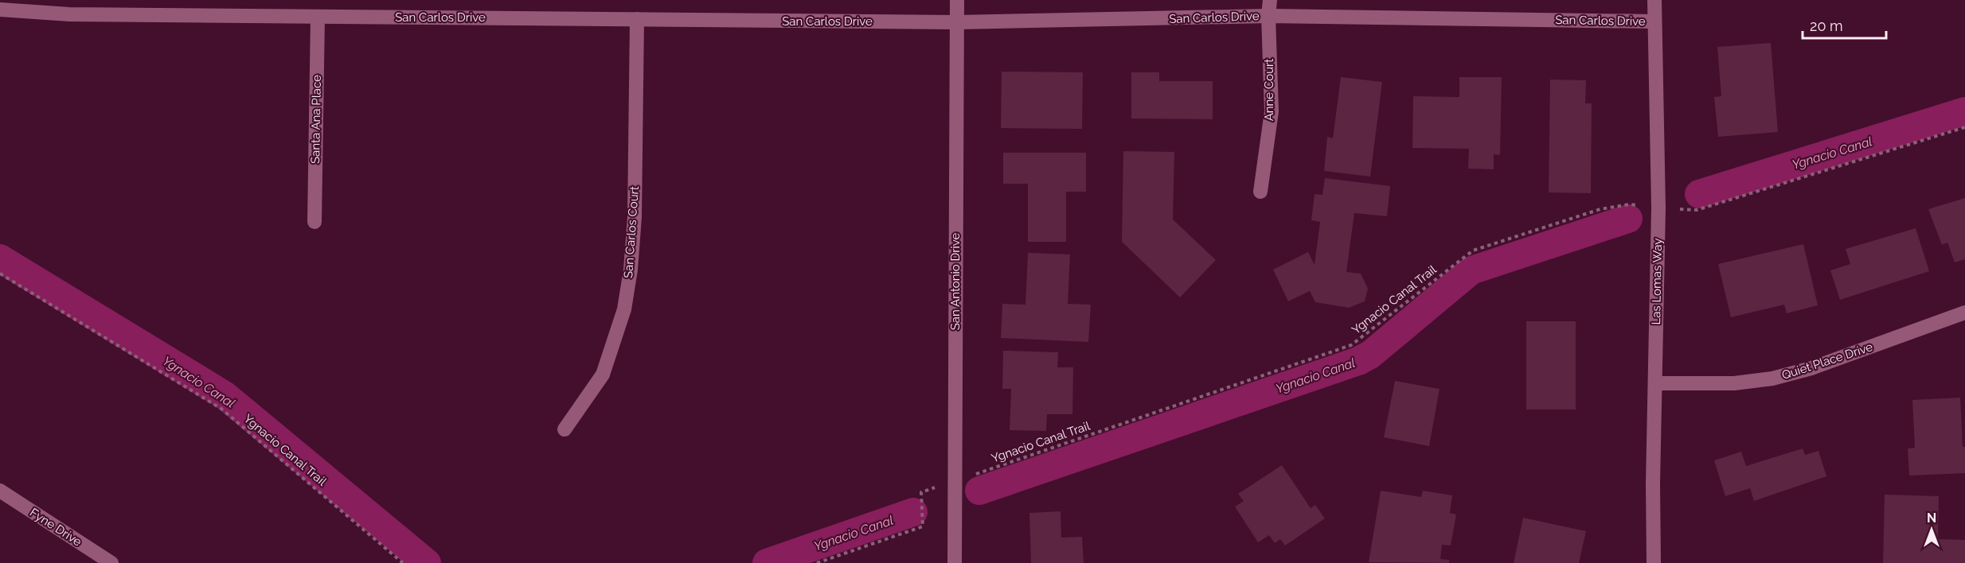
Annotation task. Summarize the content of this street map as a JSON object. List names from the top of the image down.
{
  "streets": {
    "street": [
      "San Carlos Drive",
      "Anne Court",
      "Santa Ana Place",
      "San Carlos Court",
      "San Antonio Drive",
      "Las Lomas Way",
      "Quiet Place Drive",
      "Fyne Drive"
    ],
    "path": ["Ygnacio Canal Trail"]
  },
  "crossings": [
    ["San Carlos Drive", "Anne Court"],
    ["San Carlos Drive", "Santa Ana Place"],
    ["San Carlos Drive", "San Carlos Court"],
    ["San Carlos Drive", "San Antonio Drive"],
    ["San Carlos Drive", "Las Lomas Way"],
    ["San Antonio Drive", "Ygnacio Canal Trail"],
    ["Las Lomas Way", "Ygnacio Canal Trail"],
    ["Las Lomas Way", "Quiet Place Drive"]
  ],
  "water": ["Ygnacio Canal"],
  "scale_bar": "20 m",
  "north": "top"
}
